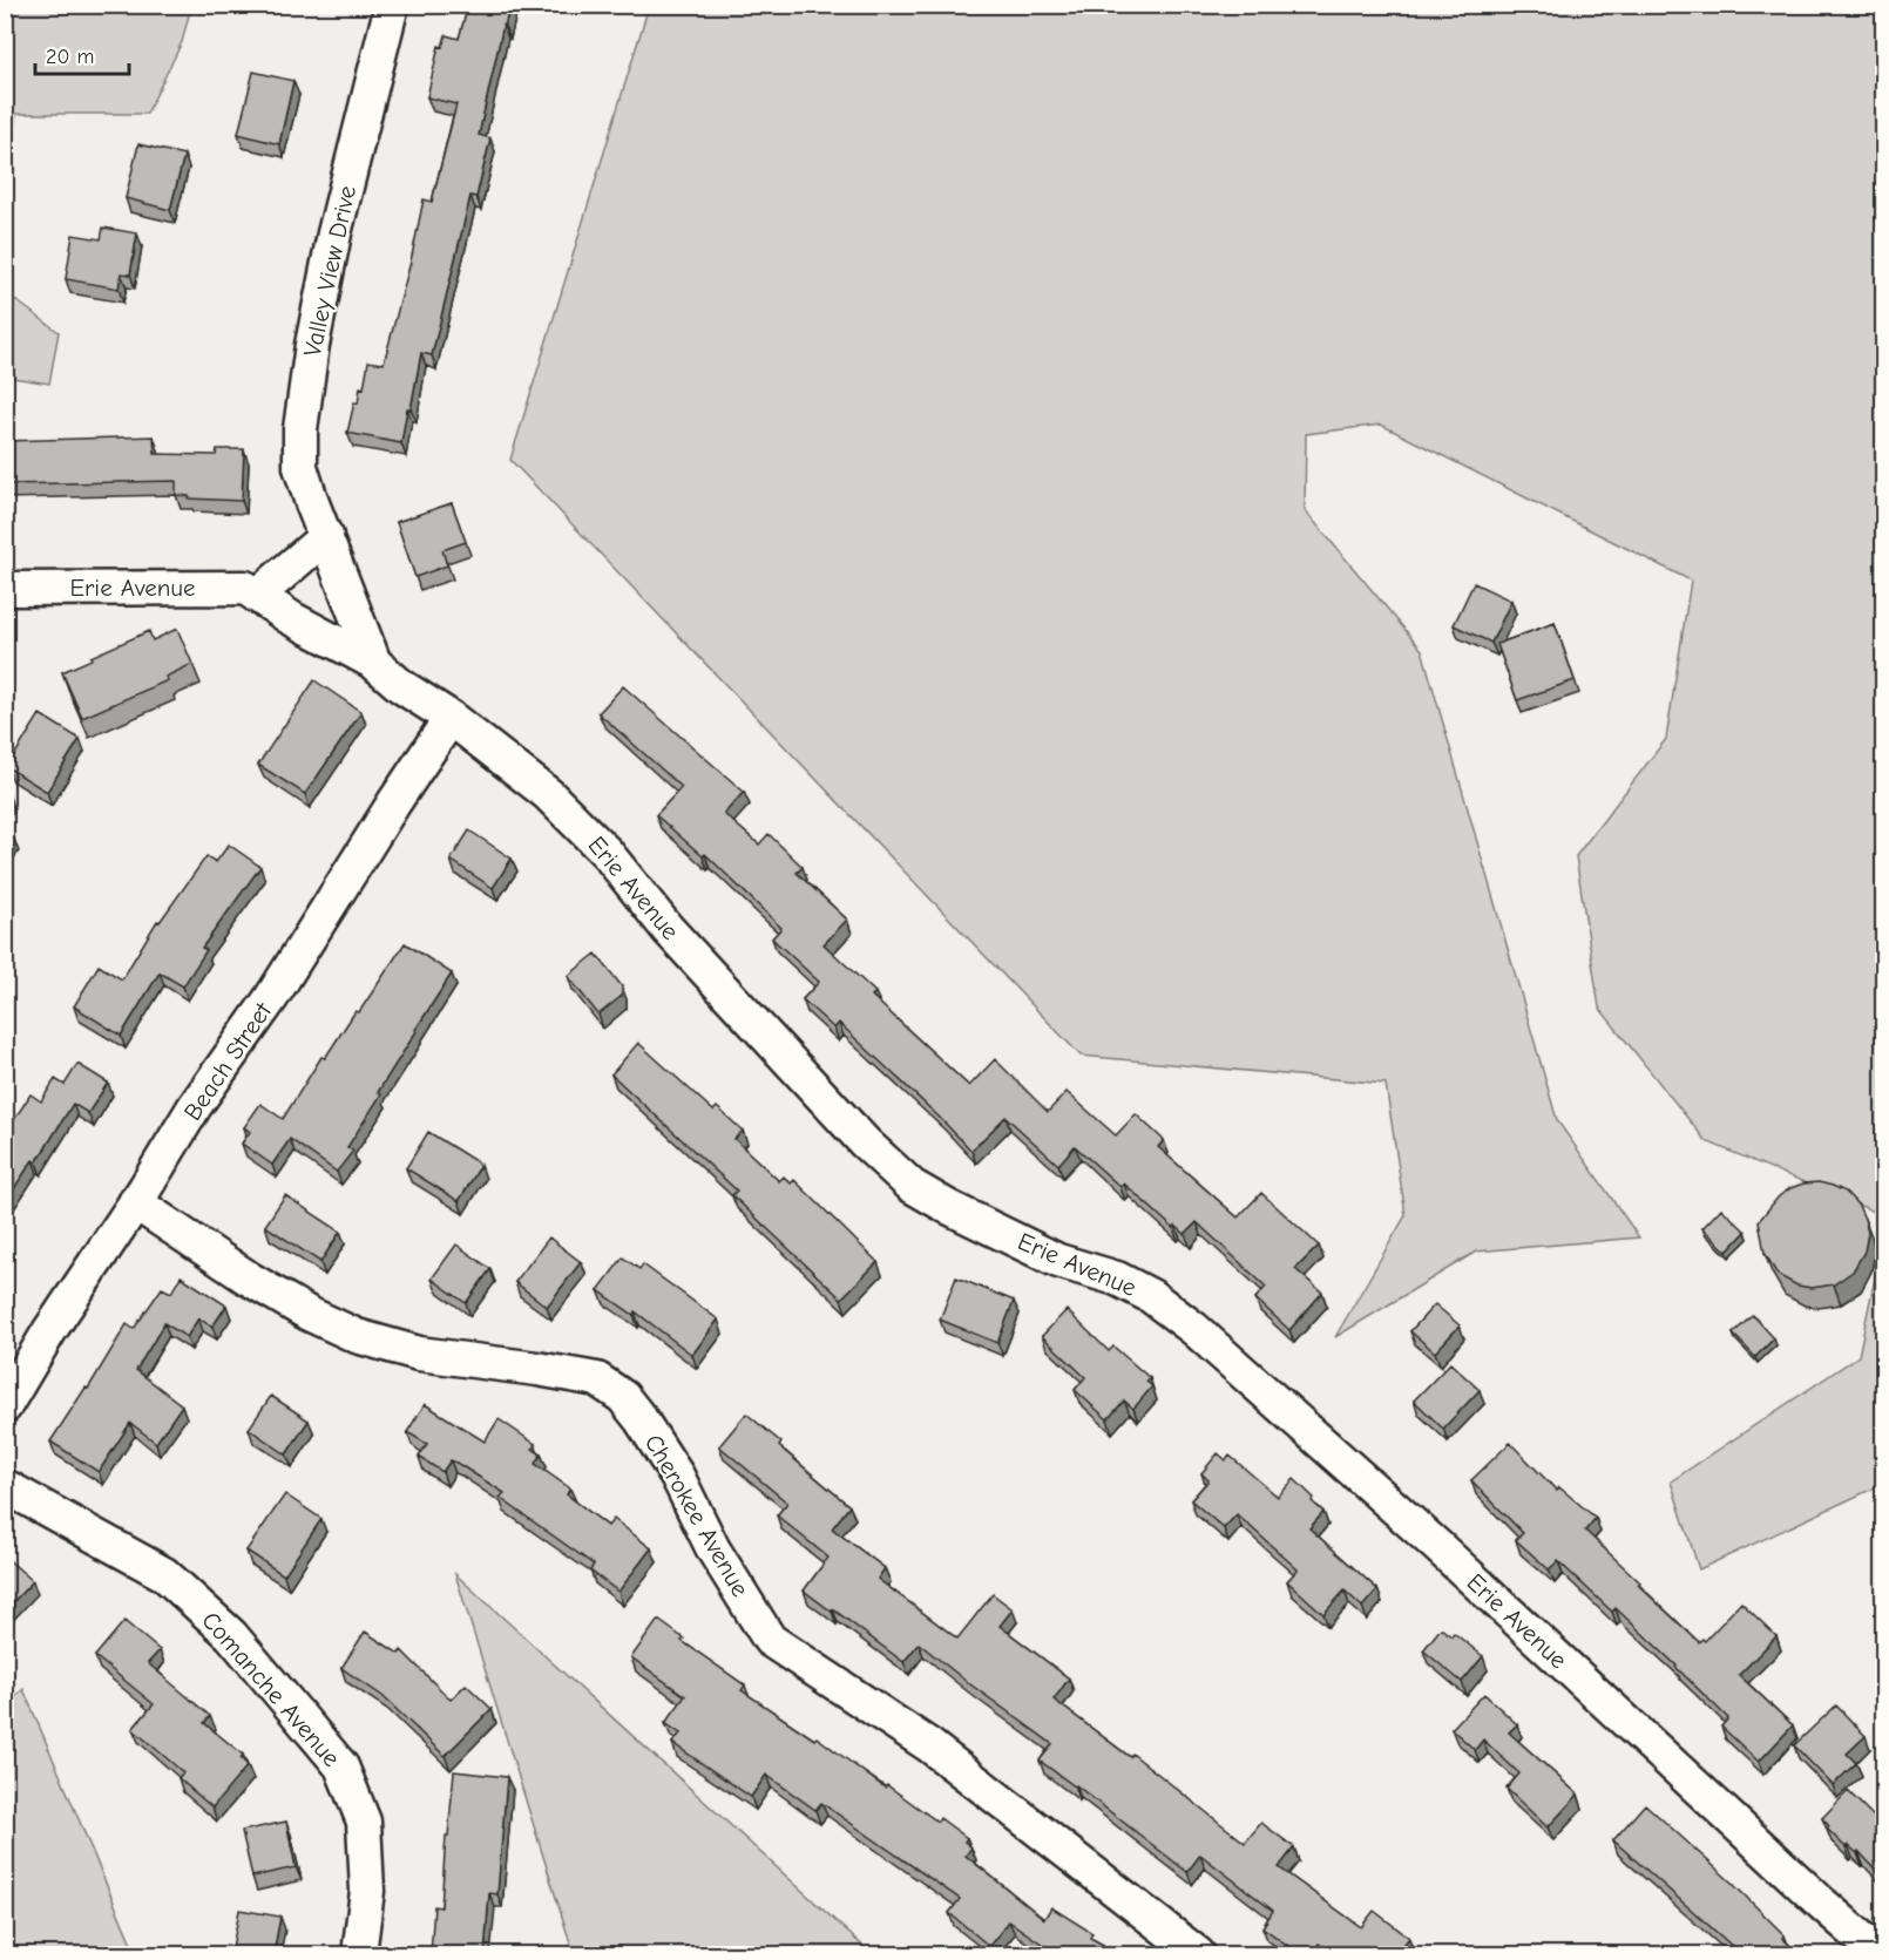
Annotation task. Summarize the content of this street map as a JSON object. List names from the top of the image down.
{
  "streets": {
    "street": [
      "Valley View Drive",
      "Erie Avenue",
      "Beach Street",
      "Cherokee Avenue",
      "Comanche Avenue"
    ]
  },
  "crossings": [
    ["Valley View Drive", "Erie Avenue"],
    ["Erie Avenue", "Beach Street"],
    ["Beach Street", "Cherokee Avenue"]
  ],
  "scale_bar": "20 m"
}
